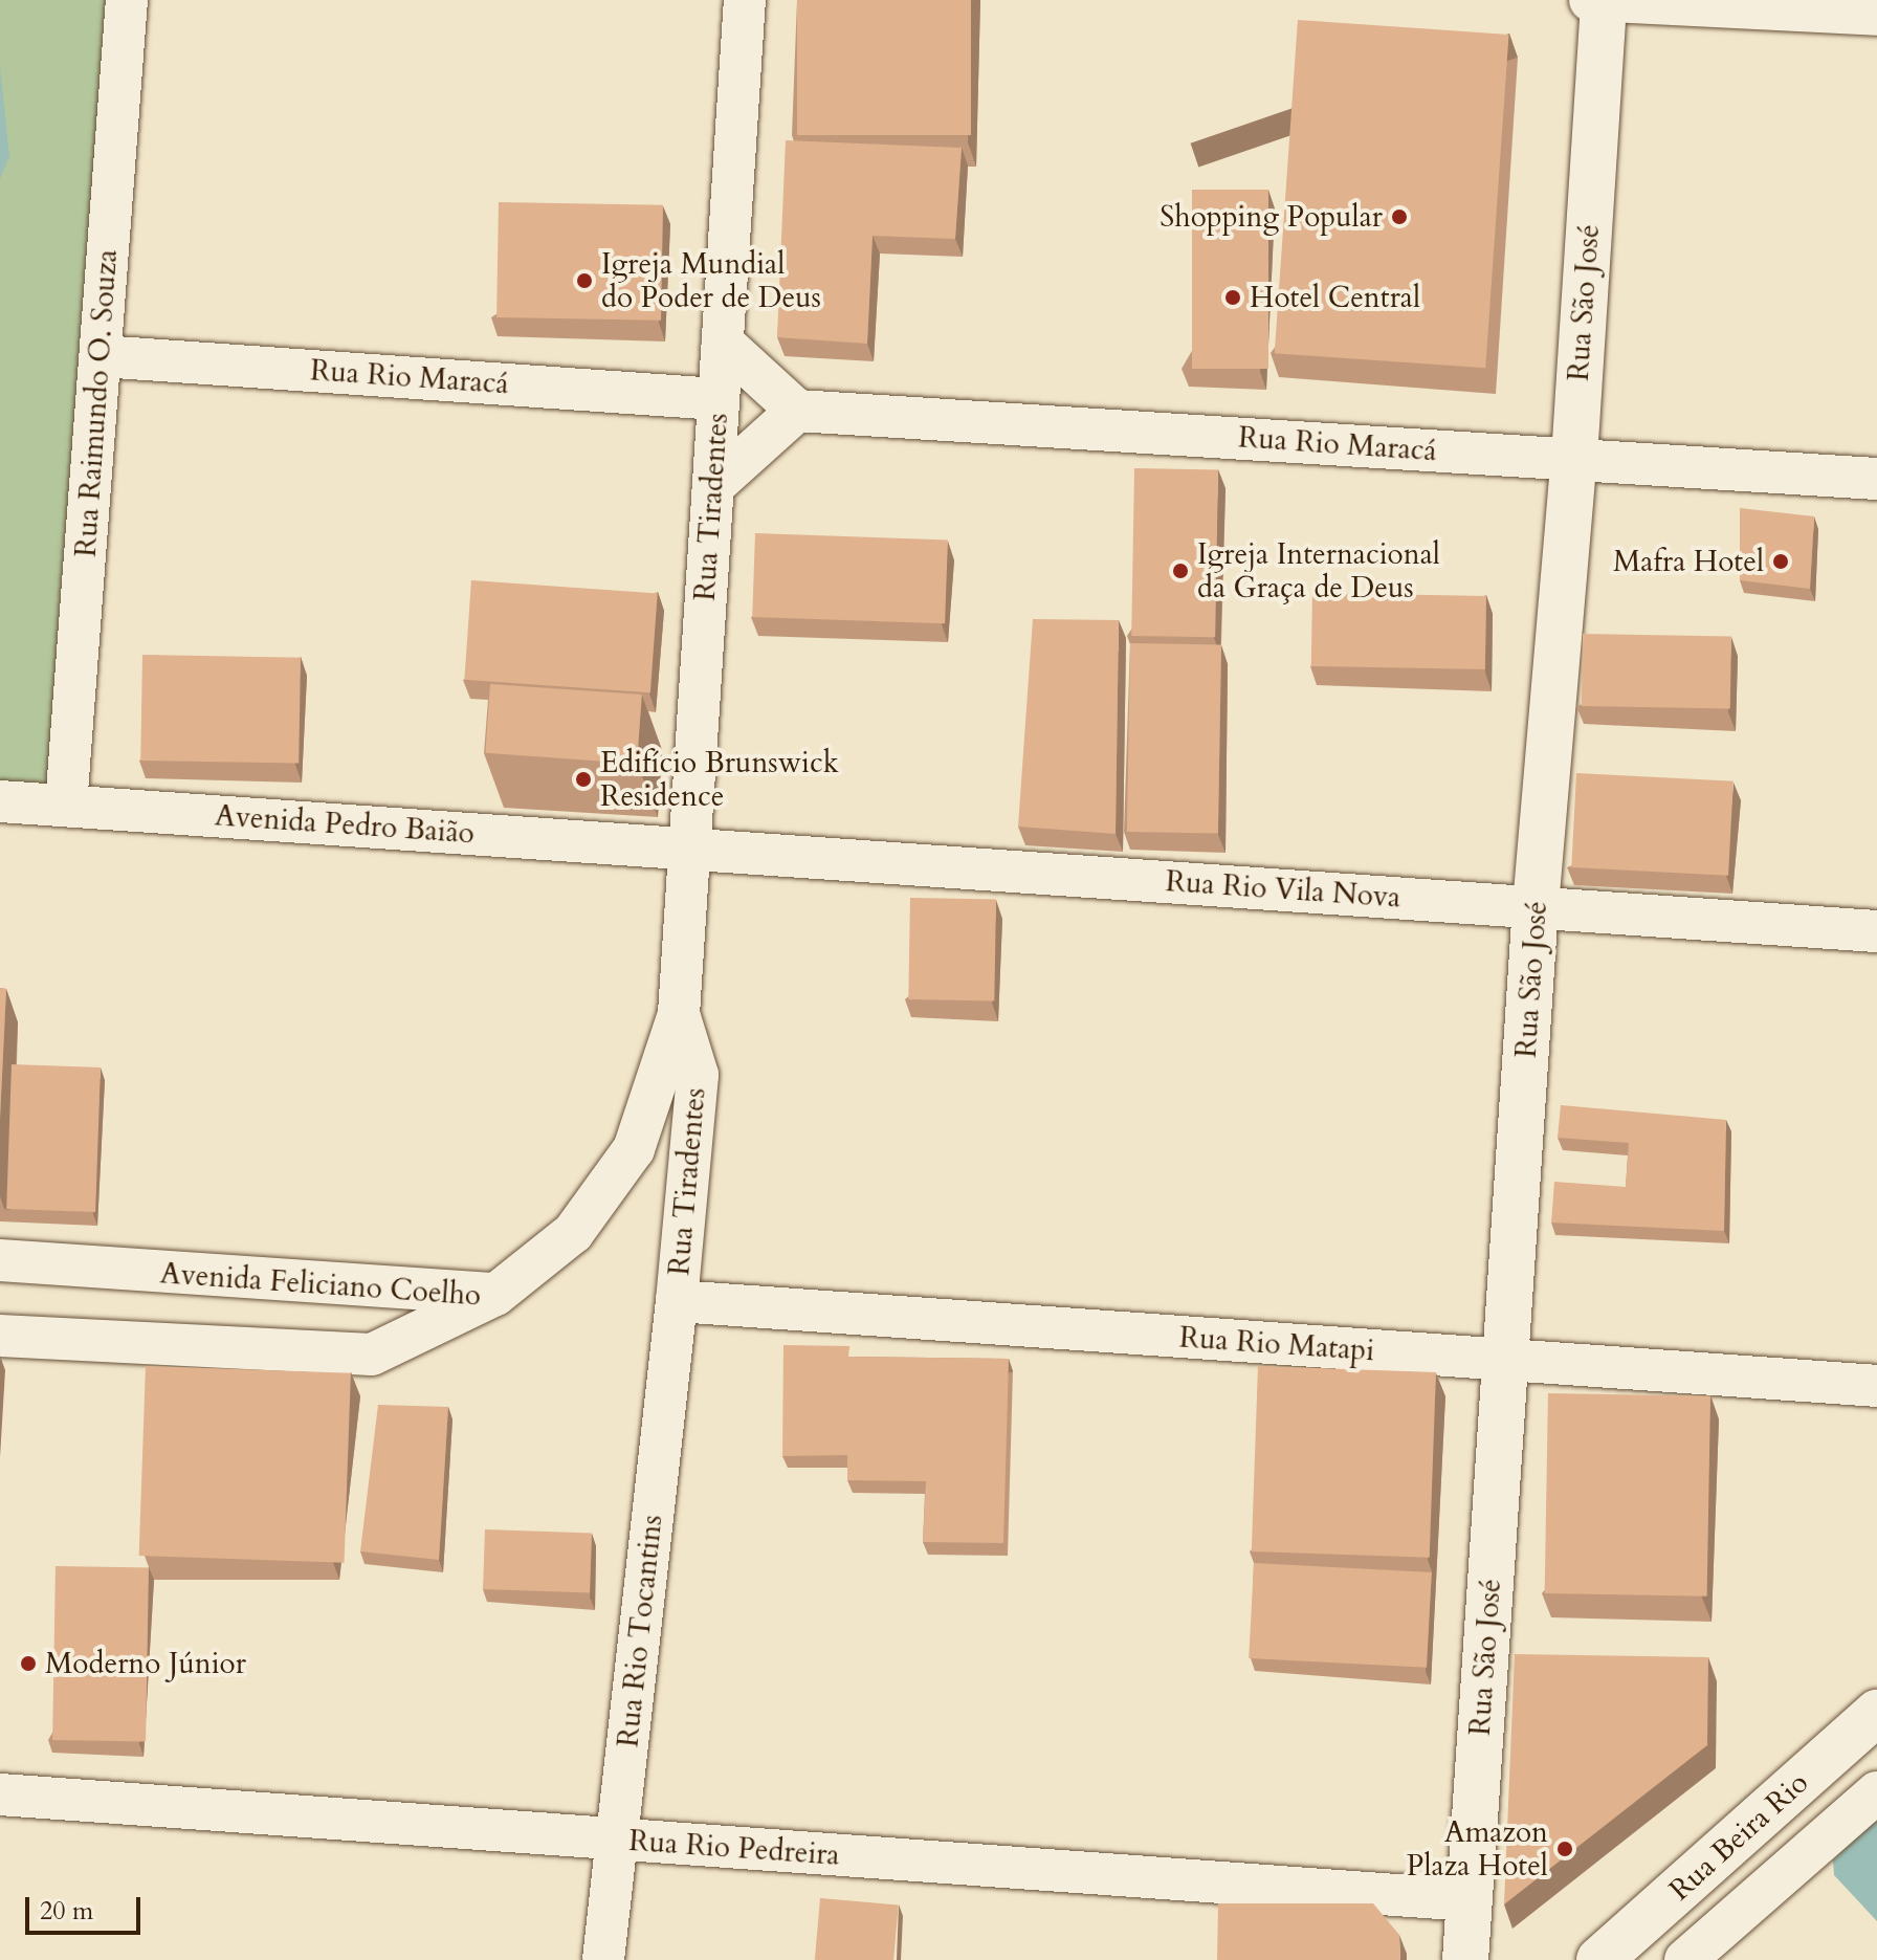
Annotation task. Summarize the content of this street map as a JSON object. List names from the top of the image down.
{
  "streets": {
    "main road": ["Rua São José", "Rua Beira Rio"],
    "street": [
      "Rua Rio Maracá",
      "Rua Raimundo O. Souza",
      "Rua Tiradentes",
      "Avenida Pedro Baião",
      "Rua Rio Vila Nova",
      "Avenida Feliciano Coelho",
      "Rua Rio Matapi",
      "Rua Rio Tocantins",
      "Rua Rio Pedreira"
    ]
  },
  "crossings": [
    ["Rua São José", "Rua Rio Maracá"],
    ["Rua São José", "Rua Rio Vila Nova"],
    ["Rua São José", "Rua Rio Matapi"],
    ["Rua São José", "Rua Rio Pedreira"],
    ["Rua Rio Maracá", "Rua Raimundo O. Souza"],
    ["Rua Rio Maracá", "Rua Tiradentes"],
    ["Rua Raimundo O. Souza", "Avenida Pedro Baião"],
    ["Rua Tiradentes", "Avenida Pedro Baião"],
    ["Rua Tiradentes", "Rua Rio Vila Nova"],
    ["Rua Tiradentes", "Avenida Feliciano Coelho"],
    ["Rua Tiradentes", "Rua Rio Matapi"],
    ["Rua Tiradentes", "Rua Rio Tocantins"],
    ["Avenida Pedro Baião", "Rua Rio Vila Nova"],
    ["Rua Rio Matapi", "Rua Rio Tocantins"],
    ["Rua Rio Tocantins", "Rua Rio Pedreira"]
  ],
  "places": [
    "Shopping Popular",
    "Igreja Mundial do Poder de Deus",
    "Hotel Central",
    "Mafra Hotel",
    "Igreja Internacional da Graça de Deus",
    "Edifício Brunswick Residence",
    "Moderno Júnior",
    "Amazon Plaza Hotel"
  ],
  "scale_bar": "20 m"
}
